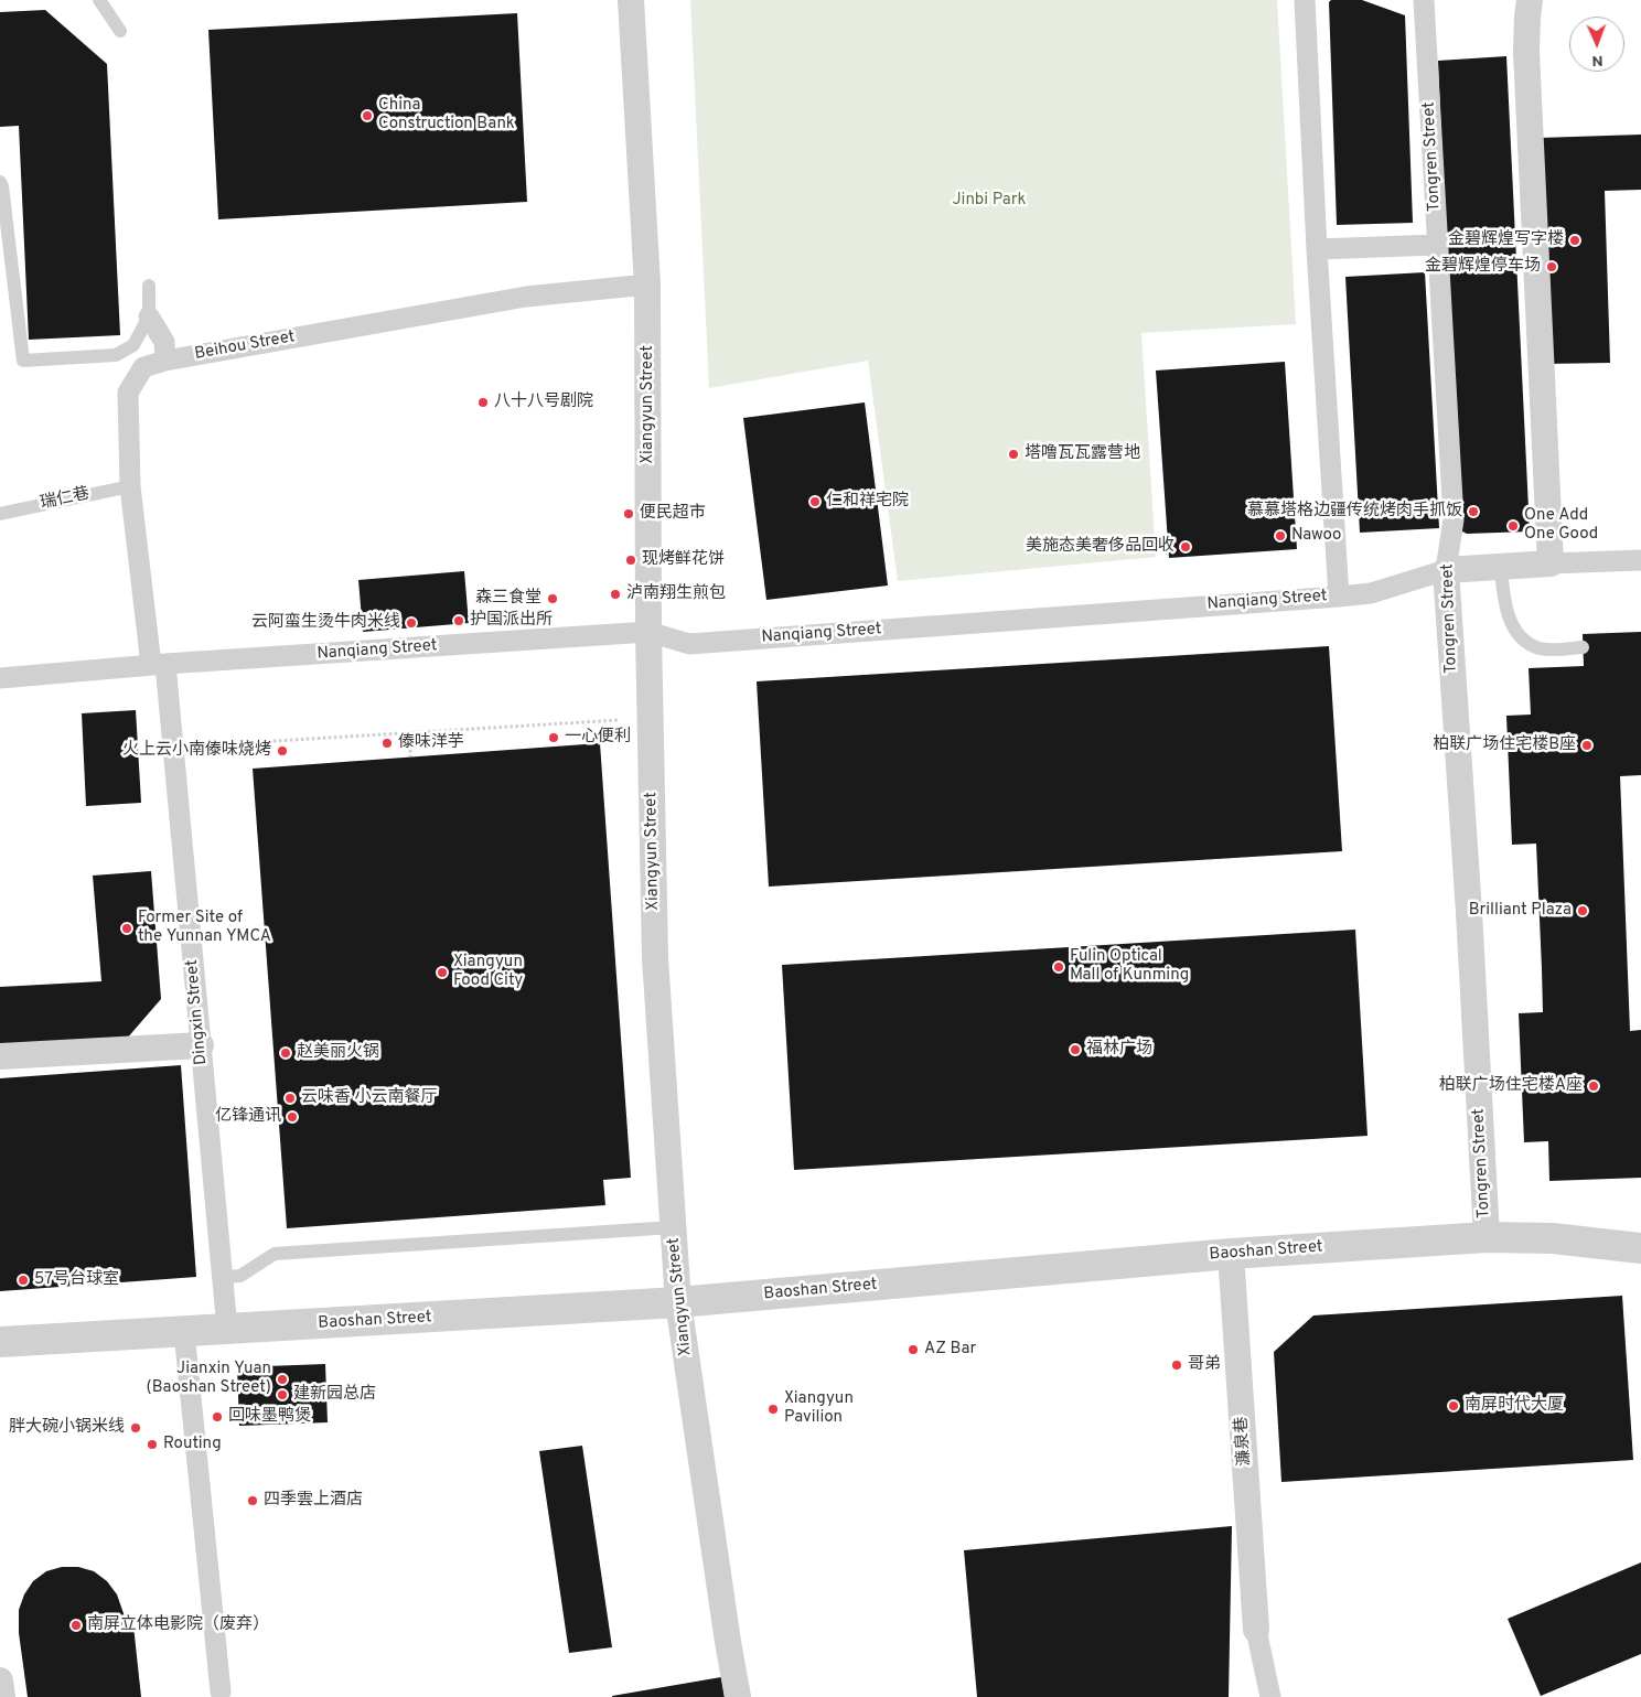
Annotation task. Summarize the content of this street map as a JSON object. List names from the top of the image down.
{
  "streets": {
    "street": [
      "Tongren Street",
      "Beihou Street",
      "Xiangyun Street",
      "Nanqiang Street",
      "Dingxin Street",
      "Baoshan Street",
      "濂泉巷"
    ],
    "lane": ["瑞仁巷"]
  },
  "crossings": [
    ["Tongren Street", "Nanqiang Street"],
    ["Tongren Street", "Baoshan Street"],
    ["Beihou Street", "Xiangyun Street"],
    ["Beihou Street", "瑞仁巷"],
    ["Beihou Street", "Nanqiang Street"],
    ["Beihou Street", "Dingxin Street"],
    ["Xiangyun Street", "Nanqiang Street"],
    ["Xiangyun Street", "Baoshan Street"],
    ["Nanqiang Street", "Dingxin Street"],
    ["Dingxin Street", "Baoshan Street"],
    ["Baoshan Street", "濂泉巷"]
  ],
  "parks": ["Jinbi Park"],
  "places": [
    "China Construction Bank",
    "金碧辉煌写字楼",
    "金碧辉煌停车场",
    "八十八号剧院",
    "塔噜瓦瓦露营地",
    "仁和祥宅院",
    "慕慕塔格边疆传统烤肉手抓饭",
    "便民超市",
    "One Add One Good",
    "Nawoo",
    "美施态美奢侈品回收",
    "现烤鲜花饼",
    "泸南翔生煎包",
    "森三食堂",
    "护国派出所",
    "云阿蛮生烫牛肉米线",
    "一心便利",
    "傣味洋芋",
    "柏联广场住宅楼B座",
    "火上云小南傣味烧烤",
    "Brilliant Plaza",
    "Former Site of the Yunnan YMCA",
    "Fulin Optical Mall of Kunming",
    "Xiangyun Food City",
    "福林广场",
    "赵美丽火锅",
    "柏联广场住宅楼A座",
    "云味香 小云南餐厅",
    "亿锋通讯",
    "57号台球室",
    "AZ Bar",
    "哥弟",
    "Jianxin Yuan (Baoshan Street)",
    "建新园总店",
    "南屏时代大厦",
    "Xiangyun Pavilion",
    "回味墨鸭煲",
    "胖大碗小锅米线",
    "Routing",
    "四季雲上酒店",
    "南屏立体电影院（废弃）"
  ],
  "north": "bottom"
}
